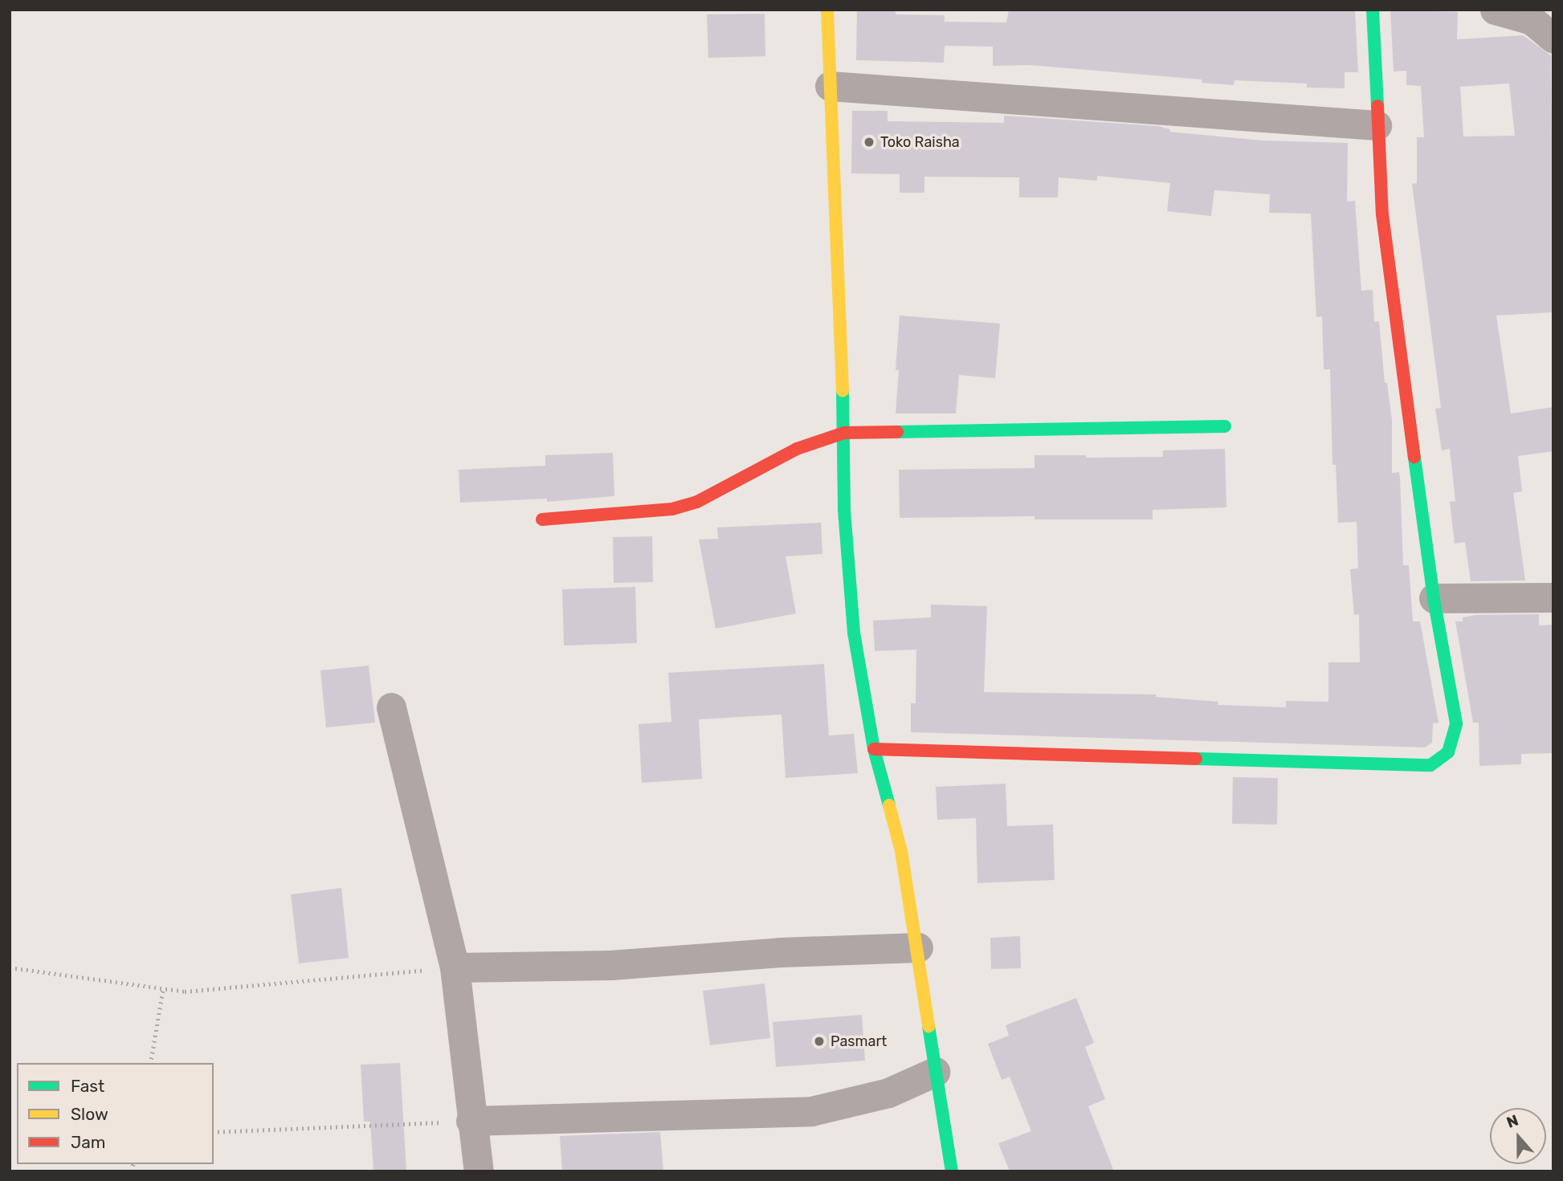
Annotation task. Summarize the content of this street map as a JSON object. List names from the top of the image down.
{
  "places": ["Toko Raisha", "Pasmart"],
  "legend": ["Fast", "Slow", "Jam"],
  "north": "top"
}
